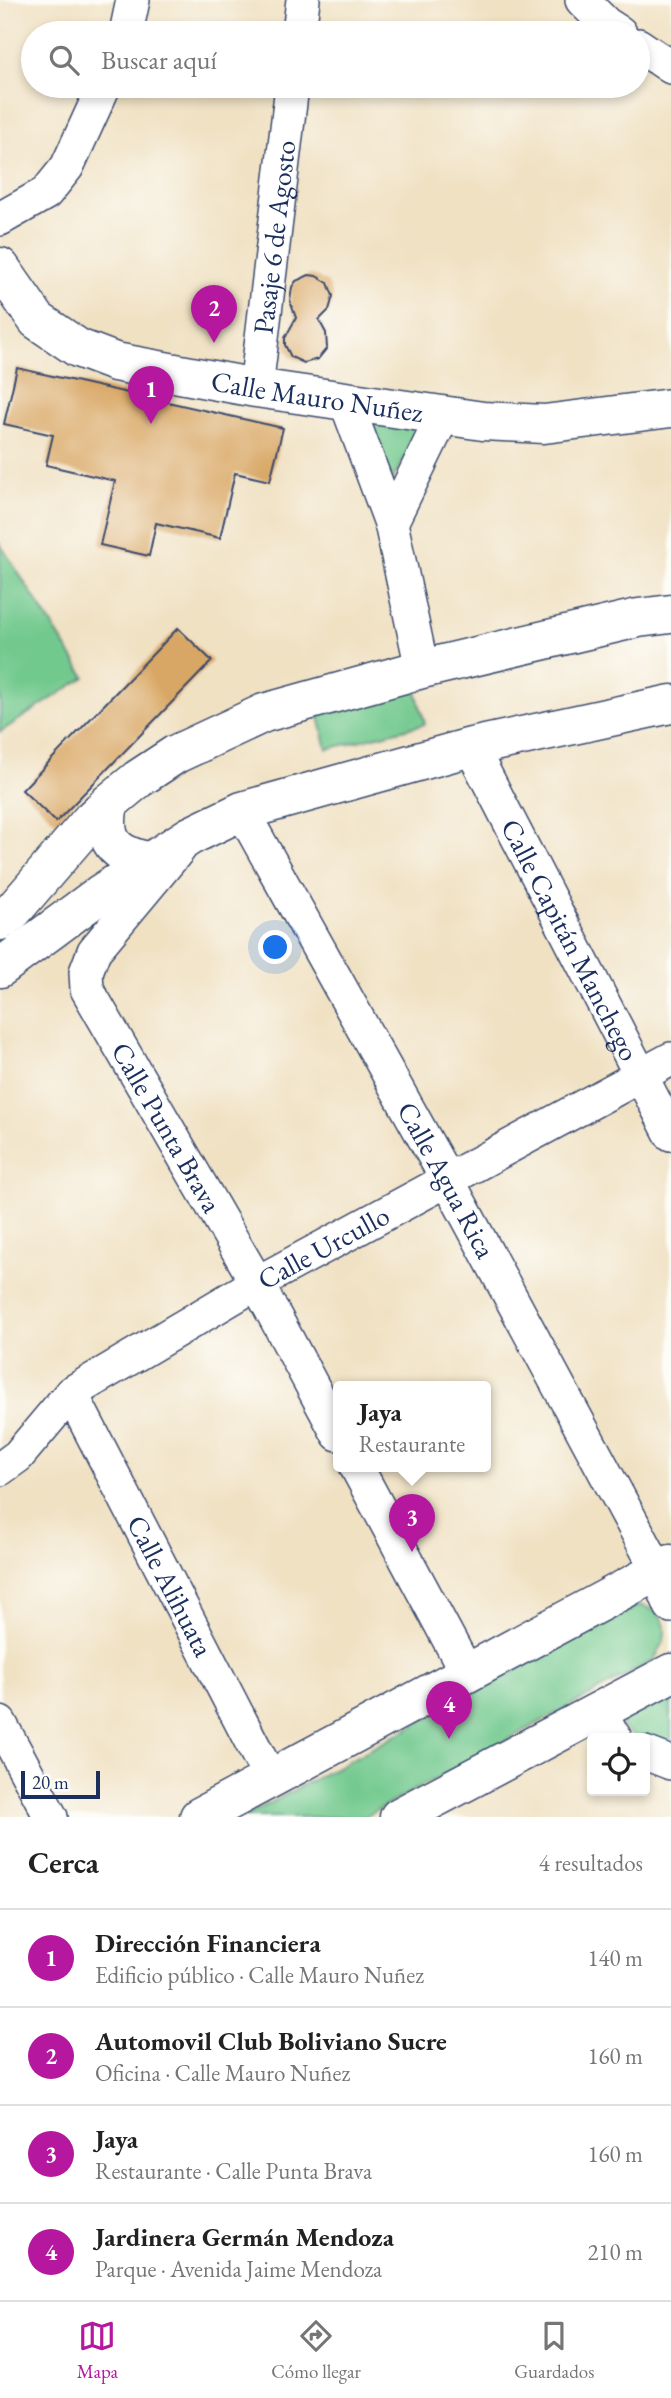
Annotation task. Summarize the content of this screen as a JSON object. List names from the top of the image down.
{
  "streets": {
    "main road": ["Calle Mauro Nuñez"],
    "street": [
      "Pasaje 6 de Agosto",
      "Calle Capitán Manchego",
      "Calle Punta Brava",
      "Calle Agua Rica",
      "Calle Urcullo",
      "Calle Alihuata"
    ]
  },
  "crossings": [
    ["Pasaje 6 de Agosto", "Calle Mauro Nuñez"],
    ["Calle Capitán Manchego", "Calle Urcullo"],
    ["Calle Punta Brava", "Calle Urcullo"],
    ["Calle Agua Rica", "Calle Urcullo"],
    ["Calle Urcullo", "Calle Alihuata"]
  ],
  "scale_bar": "20 m",
  "page": {
    "search": "Buscar aquí",
    "pins": [
      "2",
      "1",
      "3",
      "4"
    ],
    "popup": ["Jaya", "Restaurante"],
    "scale": "20 m",
    "heading": ["Cerca", "4 resultados"],
    "list": [
      {
        "mark": "1",
        "name": "Dirección Financiera",
        "note": "Edificio público · Calle Mauro Nuñez",
        "value": "140 m"
      },
      {
        "mark": "2",
        "name": "Automovil Club Boliviano Sucre",
        "note": "Oficina · Calle Mauro Nuñez",
        "value": "160 m"
      },
      {
        "mark": "3",
        "name": "Jaya",
        "note": "Restaurante · Calle Punta Brava",
        "value": "160 m"
      },
      {
        "mark": "4",
        "name": "Jardinera Germán Mendoza",
        "note": "Parque · Avenida Jaime Mendoza",
        "value": "210 m"
      }
    ],
    "nav": ["Mapa", "Cómo llegar", "Guardados"]
  }
}
